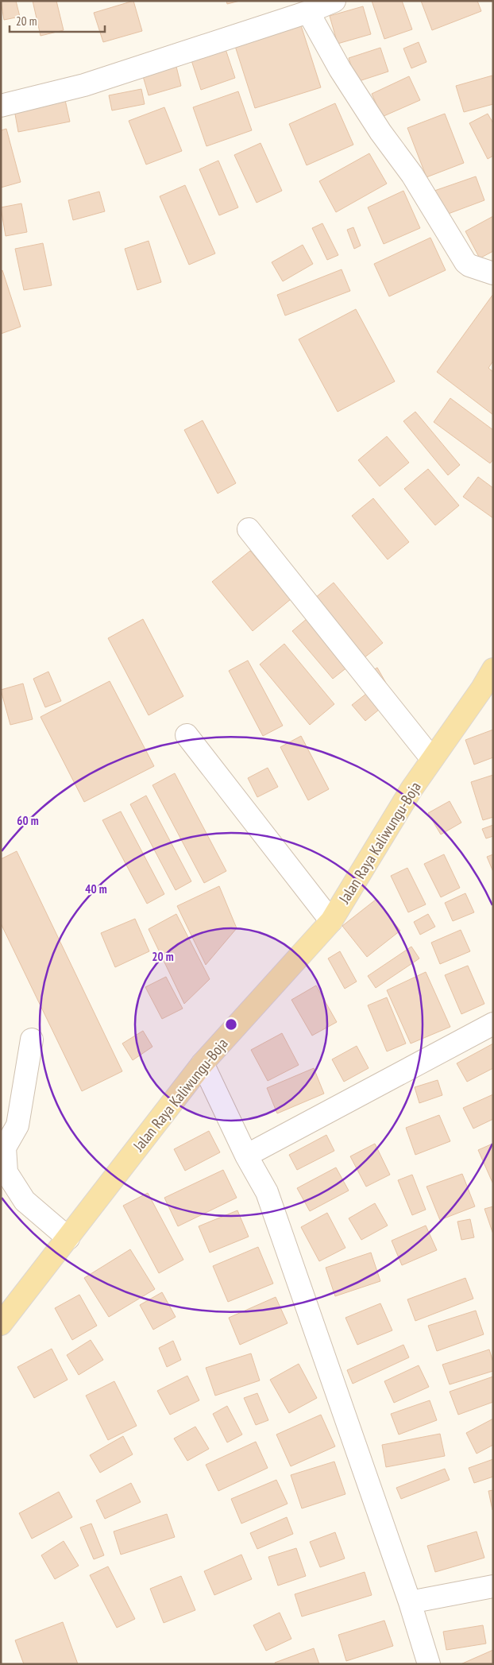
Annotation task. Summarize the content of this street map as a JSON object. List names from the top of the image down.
{
  "streets": {
    "main road": ["Jalan Raya Kaliwungu-Boja"]
  },
  "scale_bar": "20 m",
  "rings": ["60 m", "40 m", "20 m"]
}
